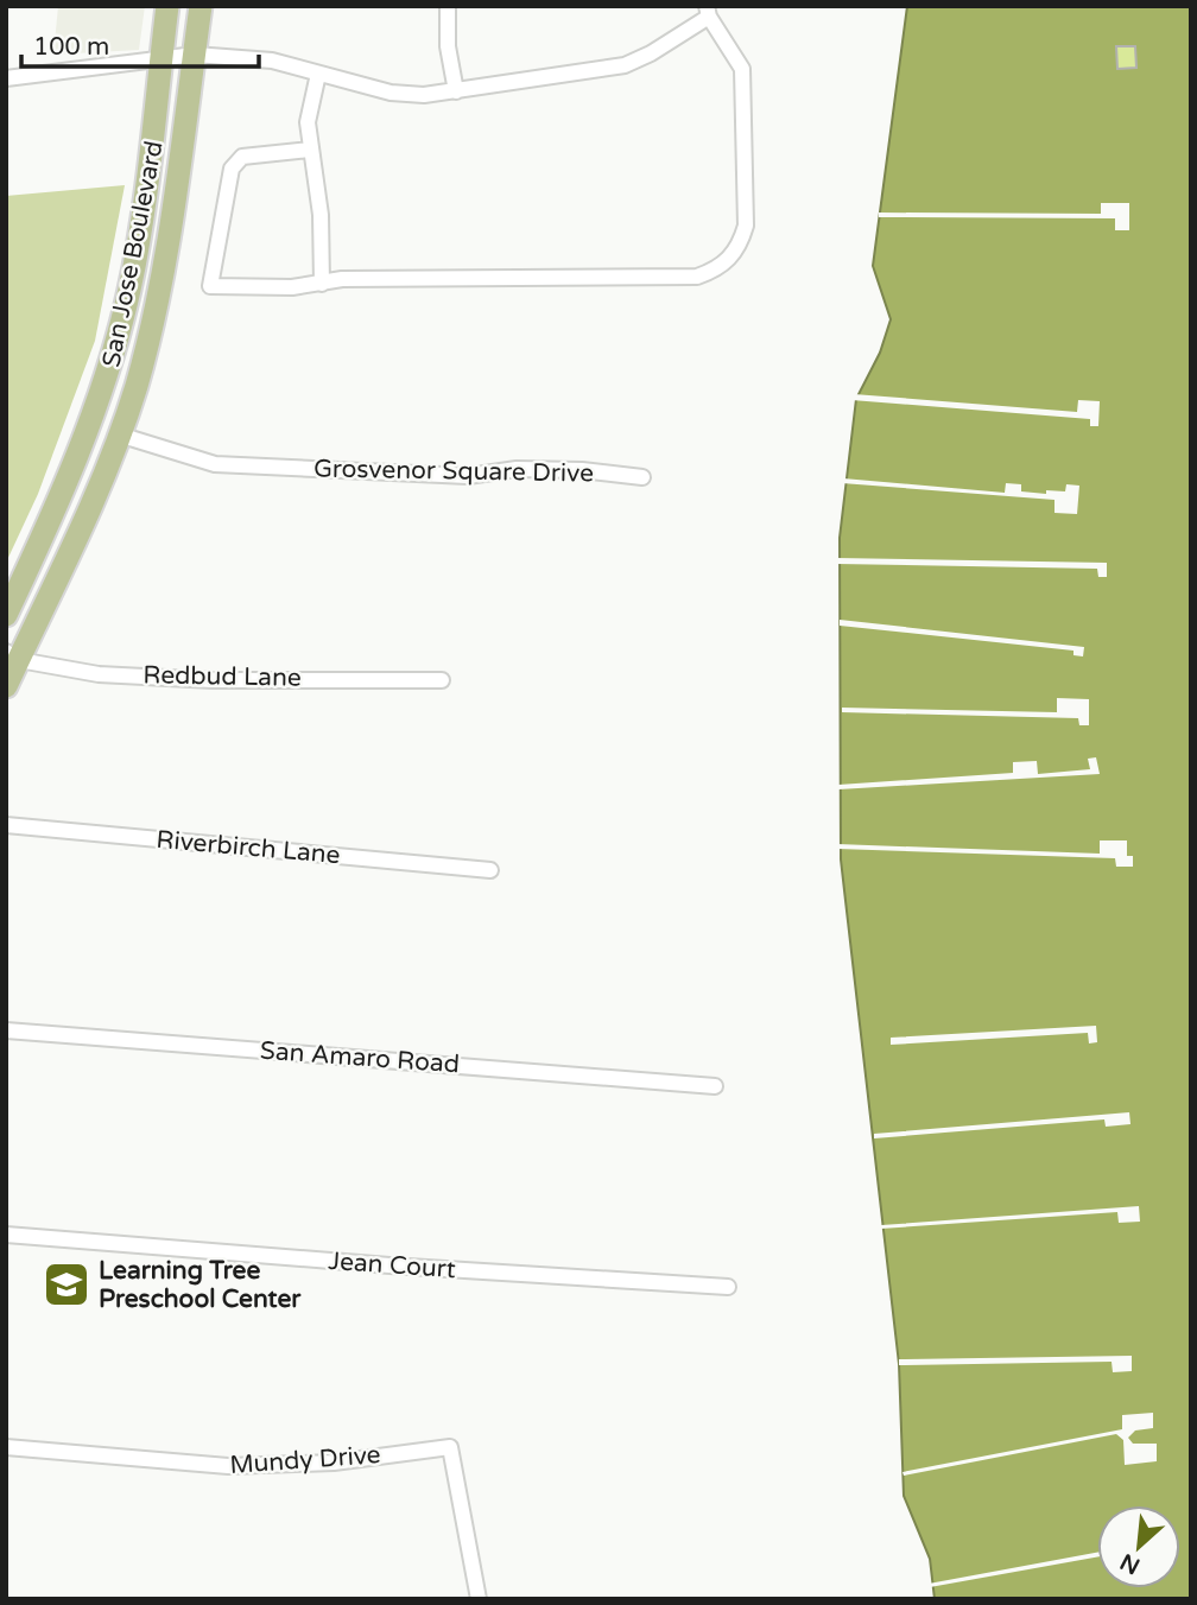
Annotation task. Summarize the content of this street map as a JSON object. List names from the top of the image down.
{
  "streets": {
    "main road": ["San Jose Boulevard"],
    "street": [
      "Grosvenor Square Drive",
      "Redbud Lane",
      "Riverbirch Lane",
      "San Amaro Road",
      "Jean Court",
      "Mundy Drive"
    ]
  },
  "crossings": [
    ["San Jose Boulevard", "Grosvenor Square Drive"],
    ["San Jose Boulevard", "Redbud Lane"]
  ],
  "places": {
    "school or university": ["Learning Tree Preschool Center"]
  },
  "scale_bar": "100 m",
  "north": "bottom left"
}
